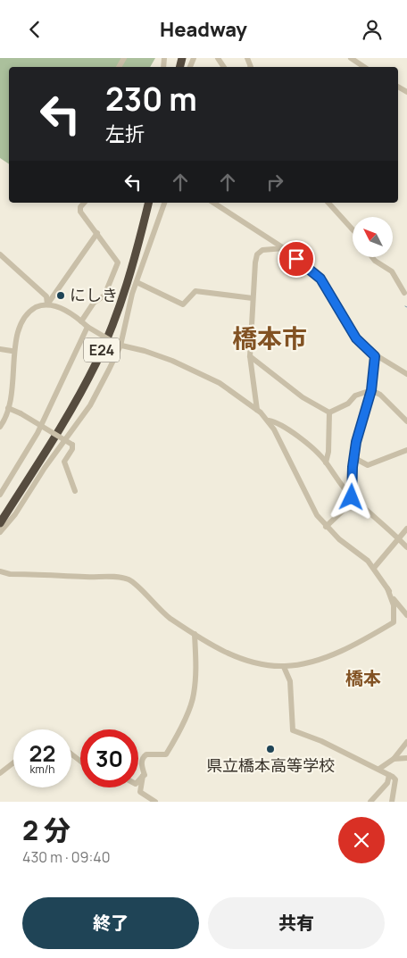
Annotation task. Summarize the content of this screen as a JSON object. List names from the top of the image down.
{
  "streets": {
    "highway": ["E24"]
  },
  "districts": ["橋本市", "橋本"],
  "places": ["にしき", "県立橋本高等学校"],
  "north": "top left",
  "page": {
    "header": "Headway",
    "turn": ["230 m", "左折"],
    "speed": "22 km/h",
    "limit": "30",
    "heading": ["2 分", "430 m · 09:40"],
    "buttons": ["終了", "共有"]
  }
}
